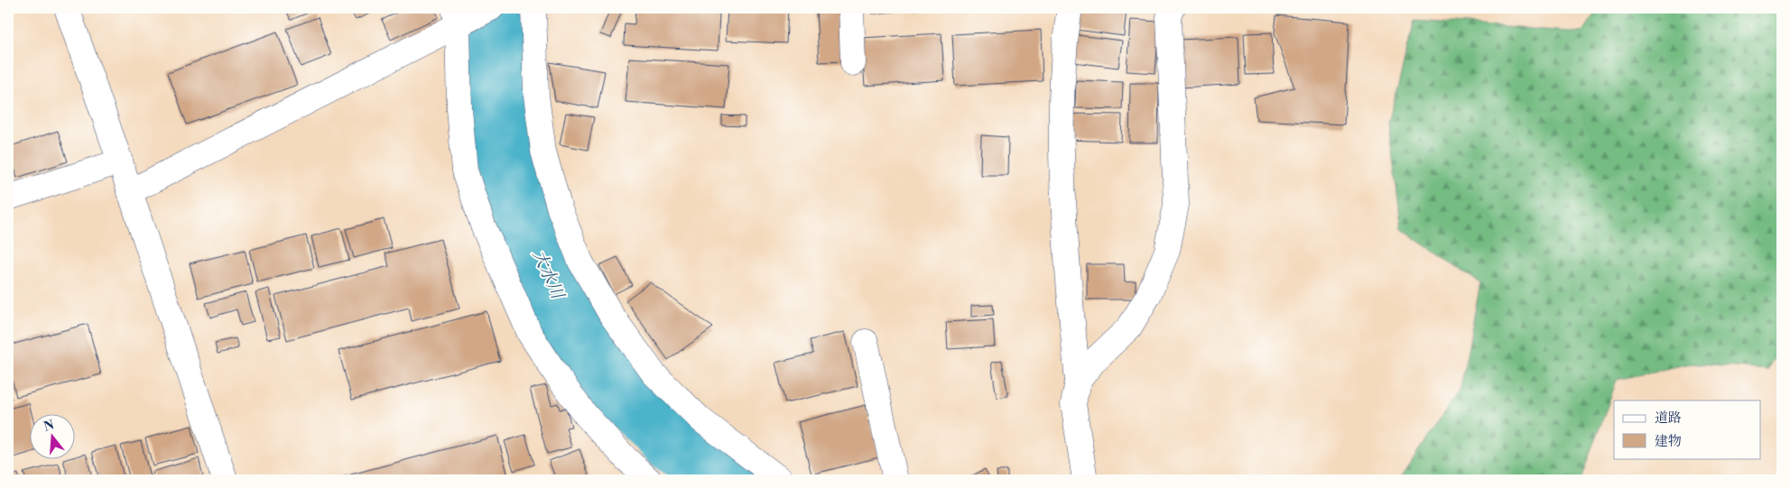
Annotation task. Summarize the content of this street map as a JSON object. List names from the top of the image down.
{
  "water": ["大水川"],
  "legend": ["道路", "建物"],
  "north": "top"
}
